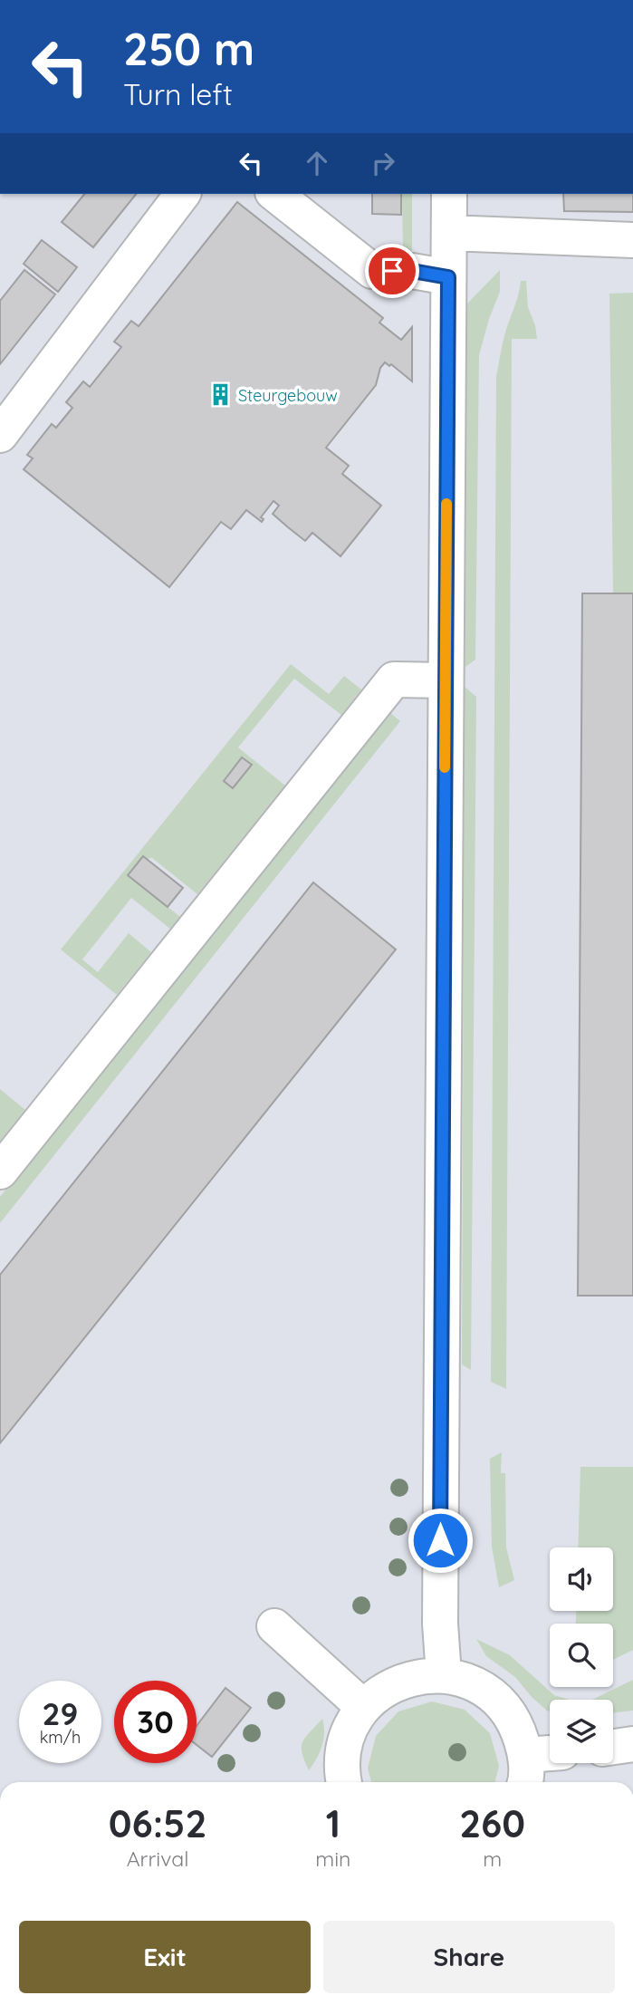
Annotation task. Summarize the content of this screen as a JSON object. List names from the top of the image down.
{
  "places": {
    "building": ["Steurgebouw"]
  },
  "page": {
    "turn": ["250 m", "Turn left"],
    "speed": "29 km/h",
    "limit": "30",
    "eta": [
      "06:52",
      "Arrival",
      "1",
      "min",
      "260",
      "m"
    ],
    "buttons": ["Exit", "Share"]
  }
}
